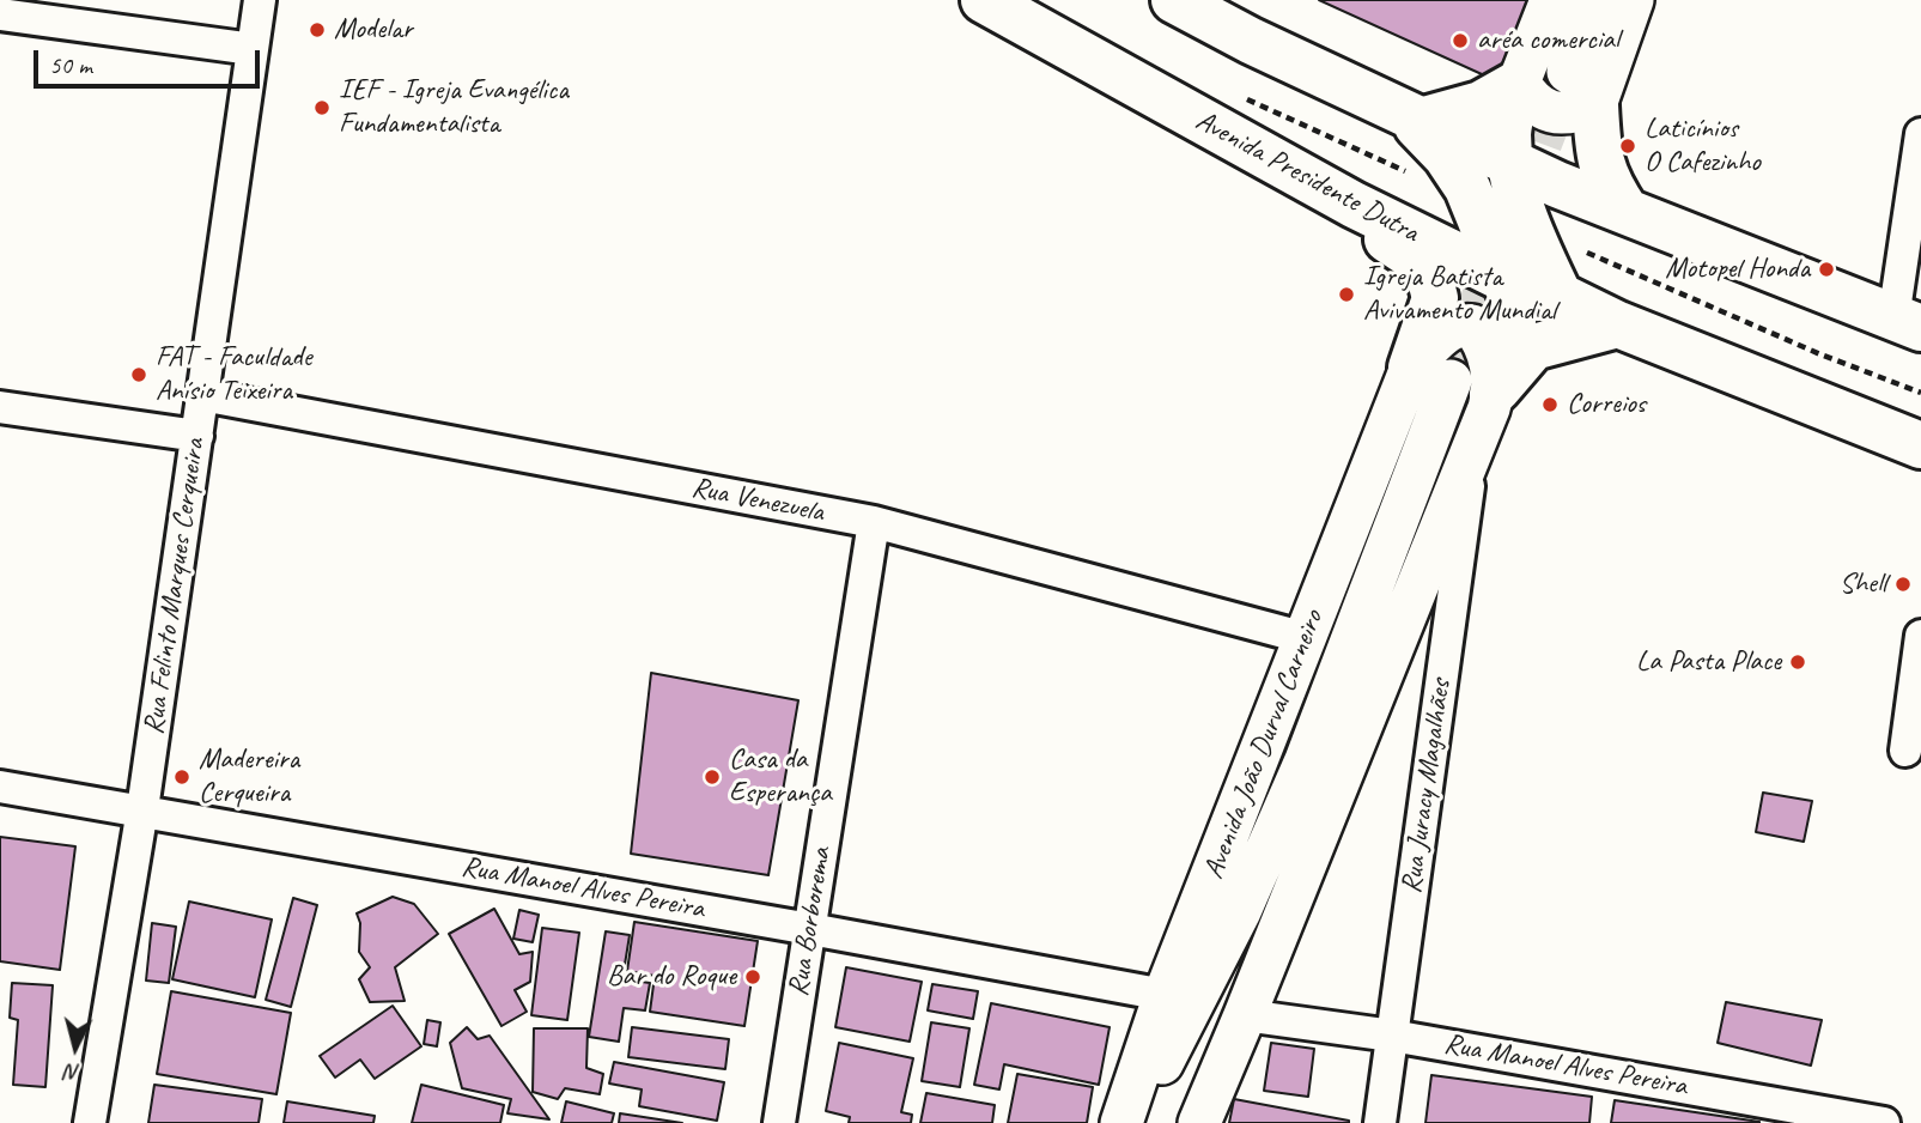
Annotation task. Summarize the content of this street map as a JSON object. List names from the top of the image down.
{
  "streets": {
    "highway": ["Avenida Presidente Dutra"],
    "main road": ["Avenida João Durval Carneiro"],
    "street": [
      "Rua Venezuela",
      "Rua Felinto Marques Cerqueira",
      "Rua Juracy Magalhães",
      "Rua Manoel Alves Pereira",
      "Rua Borborema"
    ]
  },
  "crossings": [
    ["Rua Venezuela", "Rua Felinto Marques Cerqueira"],
    ["Rua Venezuela", "Avenida João Durval Carneiro"],
    ["Rua Venezuela", "Rua Borborema"],
    ["Rua Felinto Marques Cerqueira", "Rua Manoel Alves Pereira"],
    ["Avenida João Durval Carneiro", "Rua Manoel Alves Pereira"],
    ["Rua Juracy Magalhães", "Rua Manoel Alves Pereira"],
    ["Rua Manoel Alves Pereira", "Rua Borborema"]
  ],
  "places": [
    "Modelar",
    "aréa comercial",
    "IEF - Igreja Evangélica Fundamentalista",
    "Laticínios O Cafezinho",
    "Motopel Honda",
    "Igreja Batista Avivamento Mundial",
    "FAT - Faculdade Anísio Teixeira",
    "Correios",
    "Shell",
    "La Pasta Place",
    "Madereira Cerqueira",
    "Casa da Esperança",
    "Bar do Roque"
  ],
  "scale_bar": "50 m",
  "north": "bottom"
}
